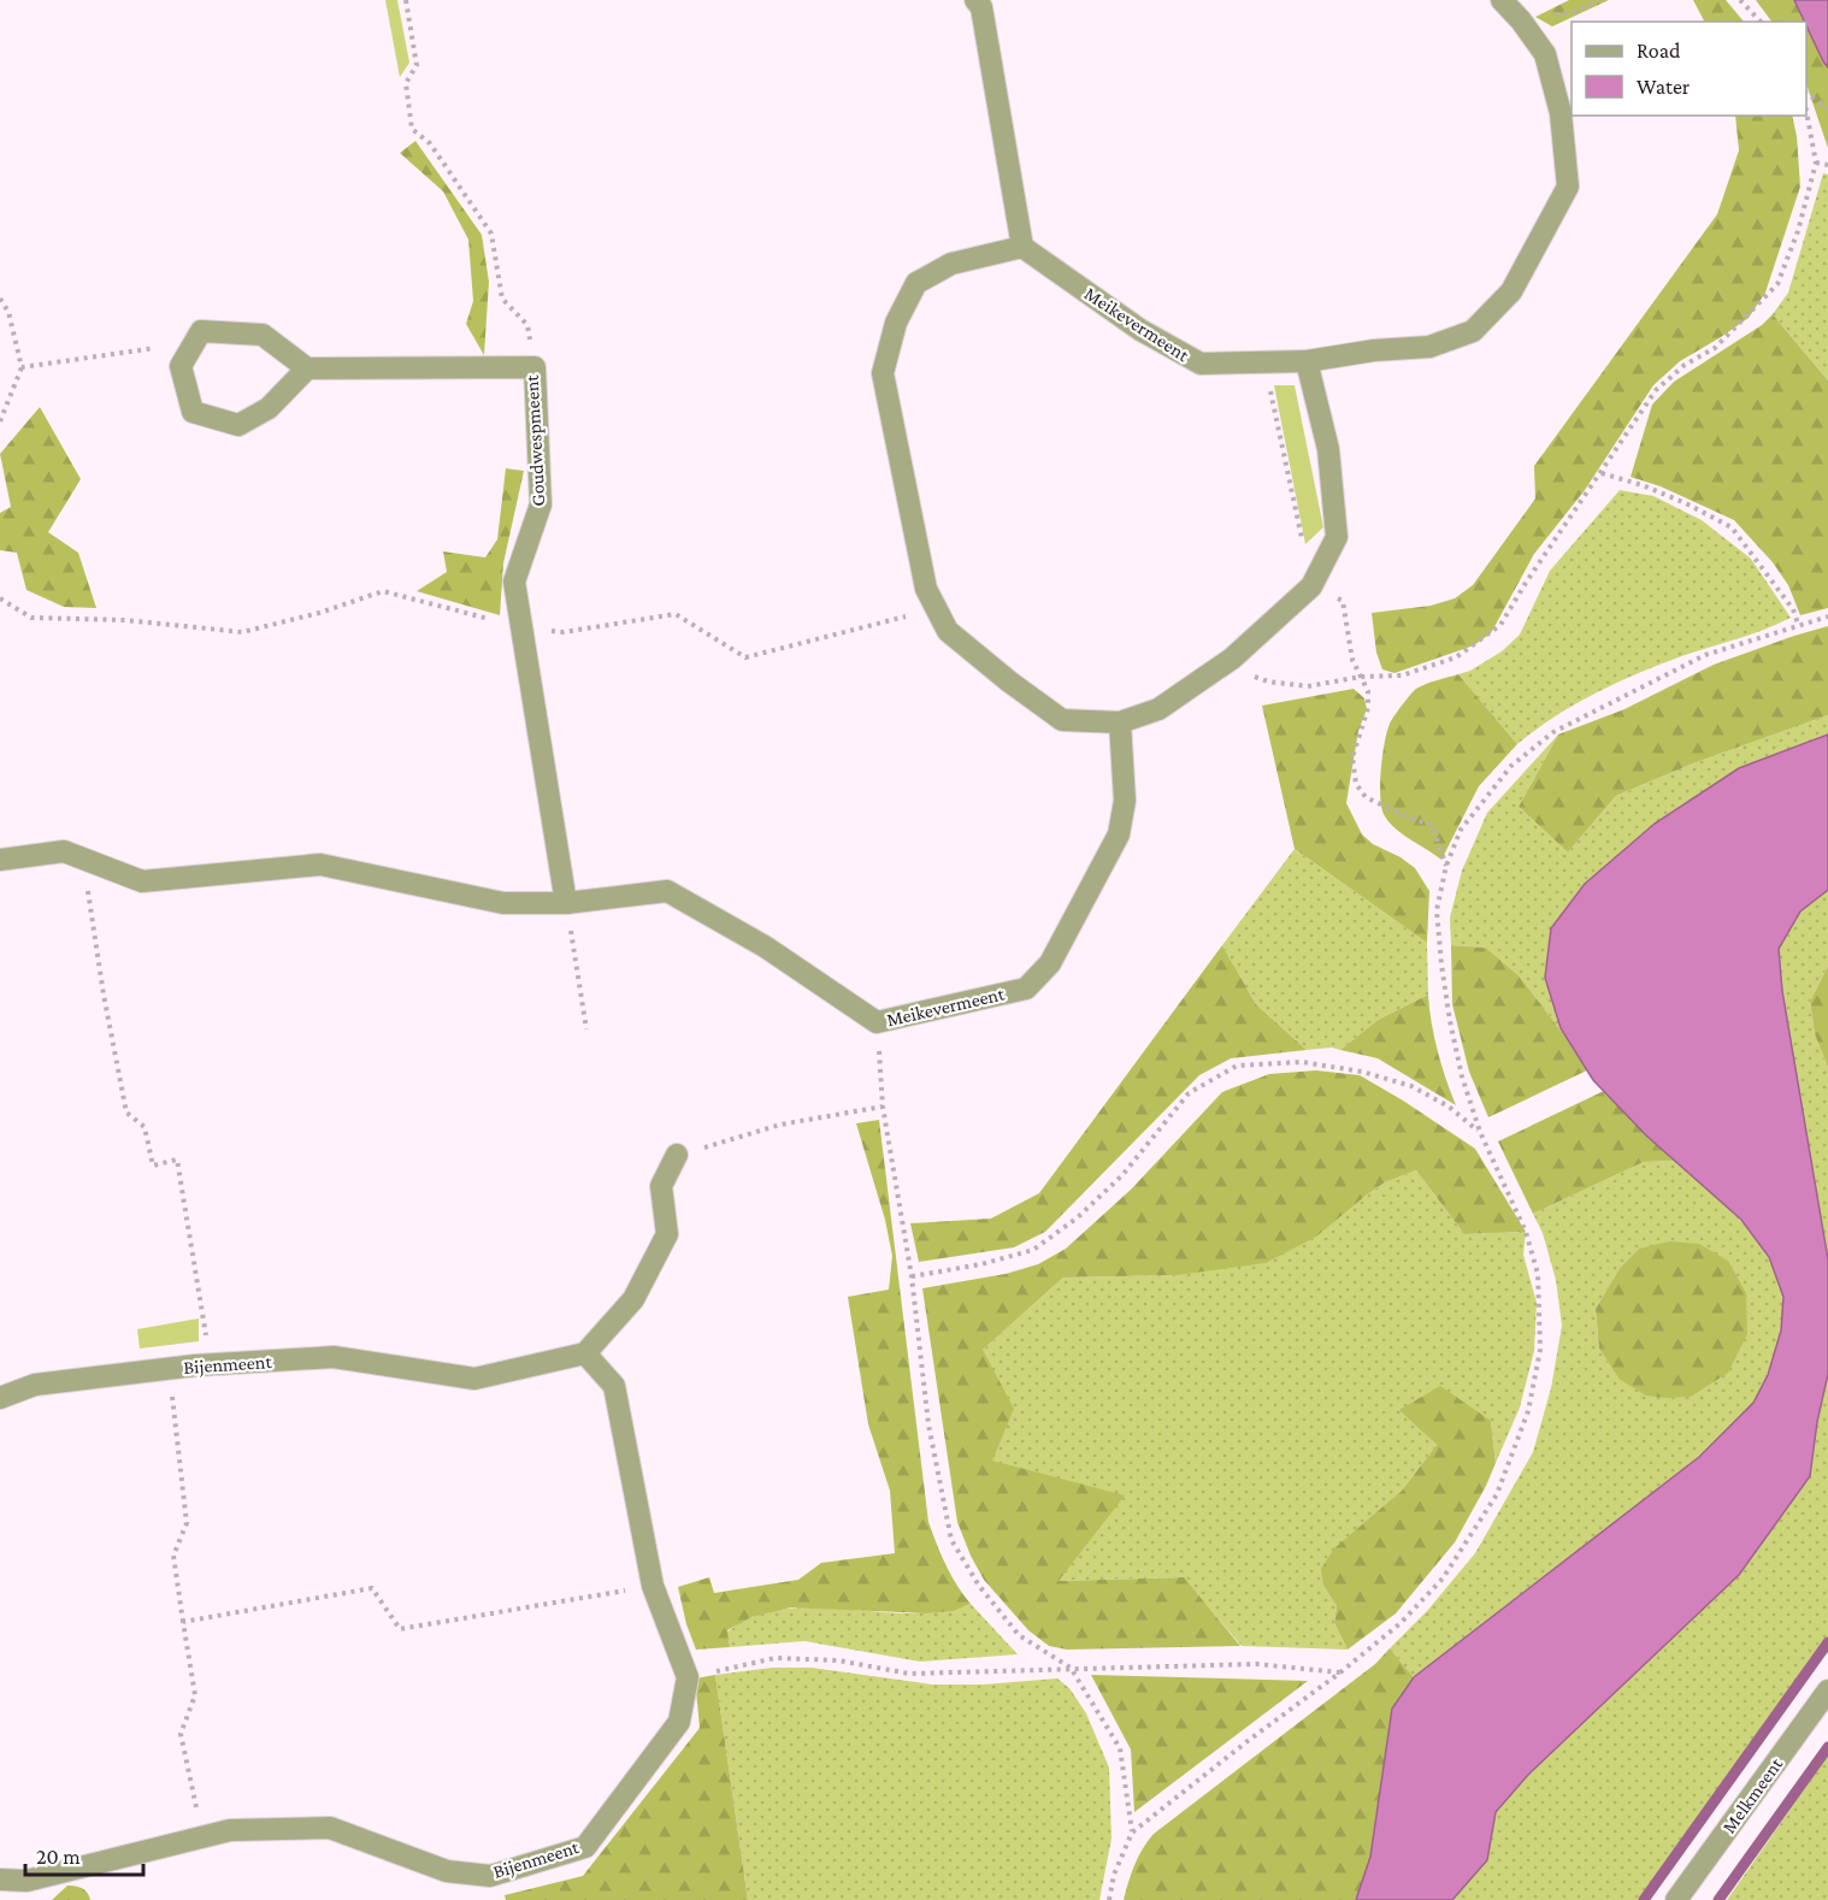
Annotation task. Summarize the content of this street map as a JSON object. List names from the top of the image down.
{
  "streets": {
    "street": [
      "Meikevermeent",
      "Goudwespmeent",
      "Bijenmeent",
      "Melkmeent"
    ]
  },
  "crossings": [
    ["Meikevermeent", "Goudwespmeent"]
  ],
  "legend": ["Road", "Water"],
  "scale_bar": "20 m"
}
